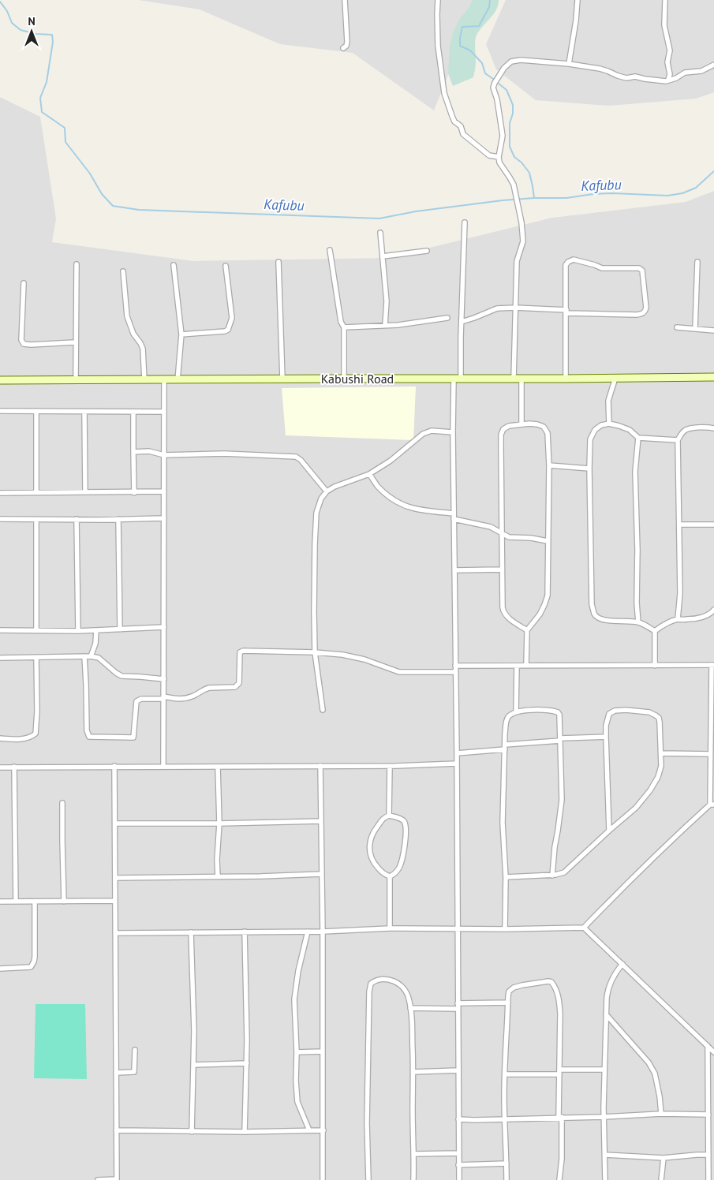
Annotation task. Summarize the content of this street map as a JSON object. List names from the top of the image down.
{
  "streets": {
    "main road": ["Kabushi Road"]
  },
  "water": ["Kafubu"],
  "north": "top"
}
